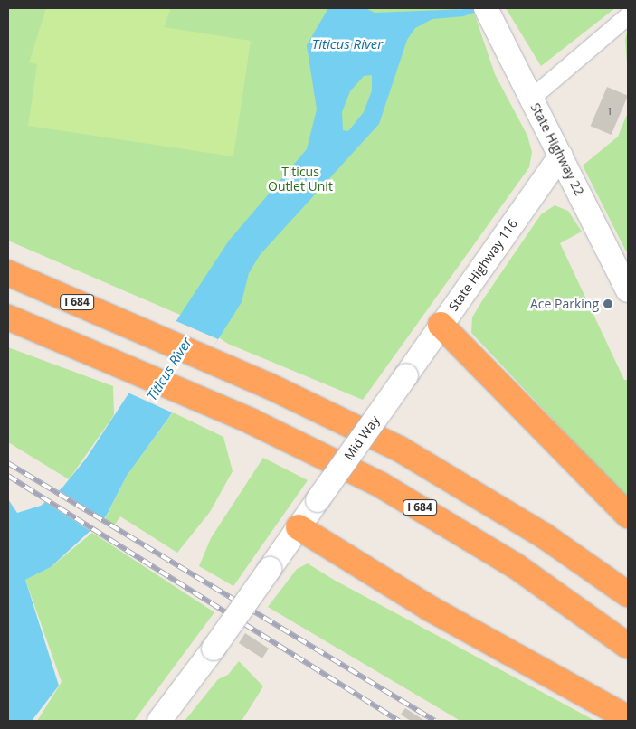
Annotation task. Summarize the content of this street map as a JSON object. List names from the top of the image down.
{
  "streets": {
    "highway": ["I 684"],
    "main road": ["State Highway 22", "State Highway 116", "Mid Way"]
  },
  "crossings": [
    ["State Highway 22", "State Highway 116"],
    ["State Highway 116", "Mid Way"]
  ],
  "water": ["Titicus River"],
  "parks": ["Titicus Outlet Unit"],
  "places": ["Ace Parking"],
  "house_numbers": ["1"]
}
